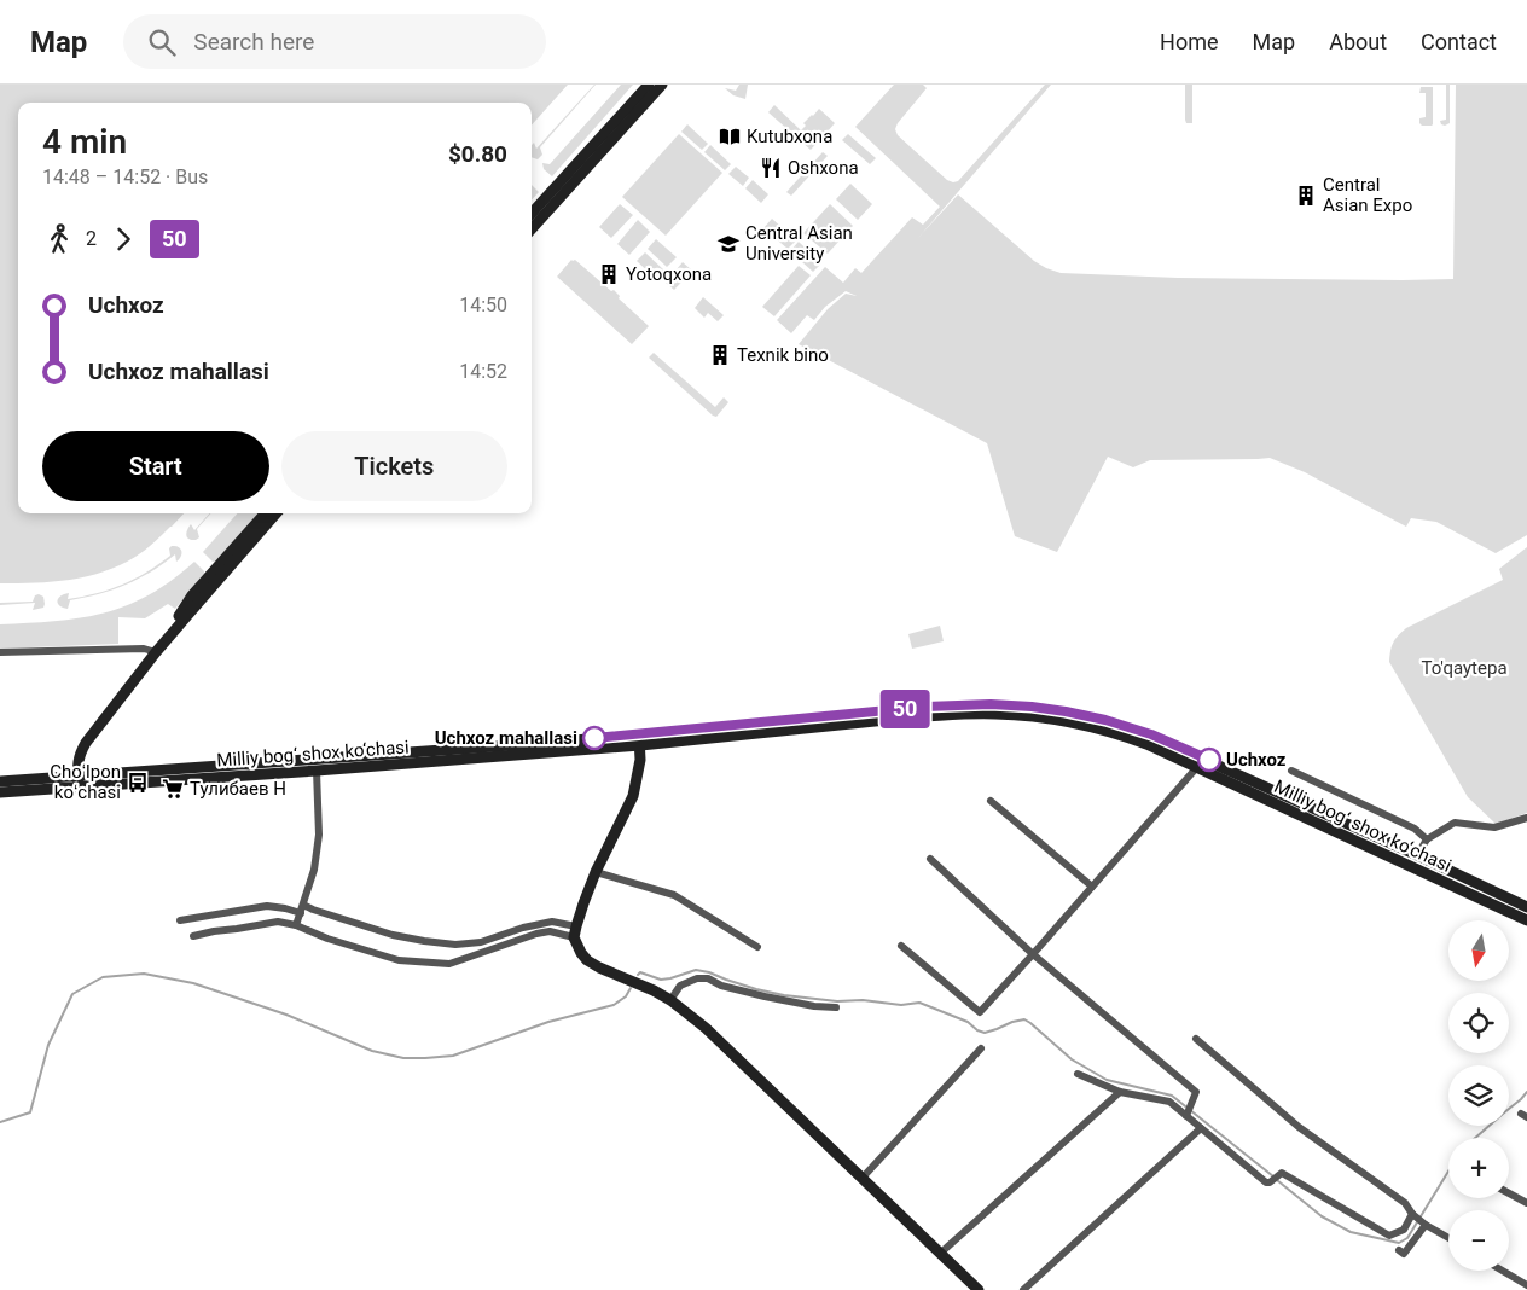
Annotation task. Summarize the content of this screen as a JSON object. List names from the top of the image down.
{
  "streets": {
    "main road": ["Milliy bog‘ shox ko‘chasi"]
  },
  "parks": ["To'qaytepa"],
  "places": {
    "library": ["Kutubxona"],
    "restaurant": ["Oshxona"],
    "building": ["Central Asian Expo", "Yotoqxona", "Texnik bino"],
    "school or university": ["Central Asian University"],
    "other": ["Uchxoz mahallasi", "Uchxoz"],
    "bus stop": ["Choʻlpon koʻchasi"],
    "supermarket": ["Тулибаев Н"]
  },
  "lines": ["bus line 50"],
  "north": "bottom",
  "page": {
    "header": "Map",
    "search": "Search here",
    "nav": [
      "Home",
      "Map",
      "About",
      "Contact"
    ],
    "on_map": "50",
    "heading": ["4 min", "14:48 – 14:52 · Bus", "$0.80"],
    "legs": ["2", "50"],
    "list": [
      {
        "name": "Uchxoz",
        "value": "14:50"
      },
      {
        "name": "Uchxoz mahallasi",
        "value": "14:52"
      }
    ],
    "buttons": ["Start", "Tickets"],
    "map_buttons": ["+", "−"]
  }
}
